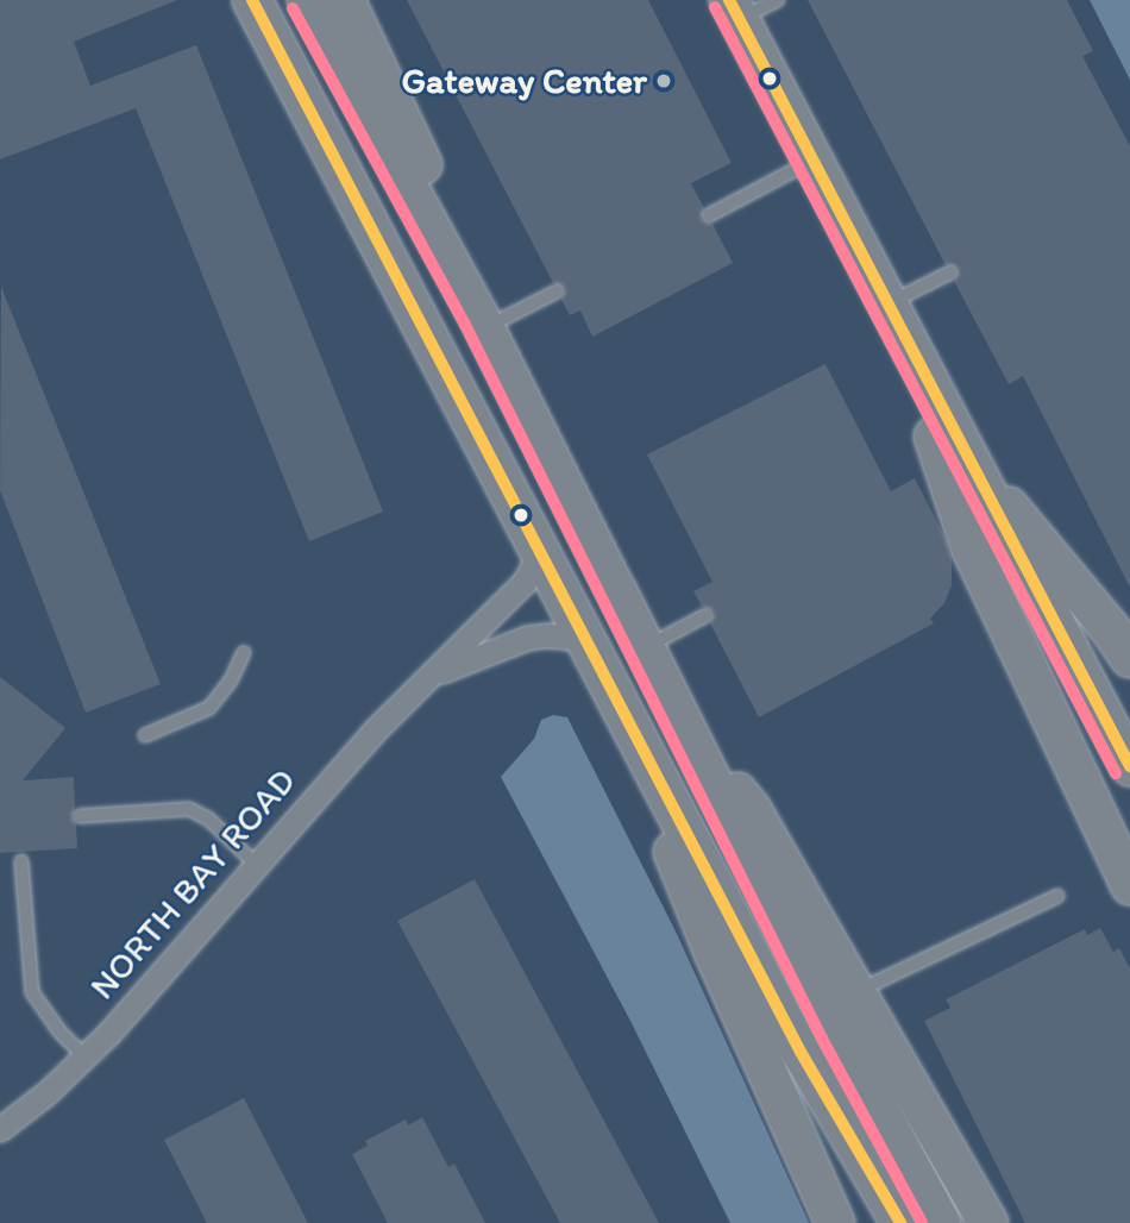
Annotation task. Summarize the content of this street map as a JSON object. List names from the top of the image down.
{
  "streets": {
    "street": ["NORTH BAY ROAD"]
  },
  "places": ["Gateway Center"]
}
